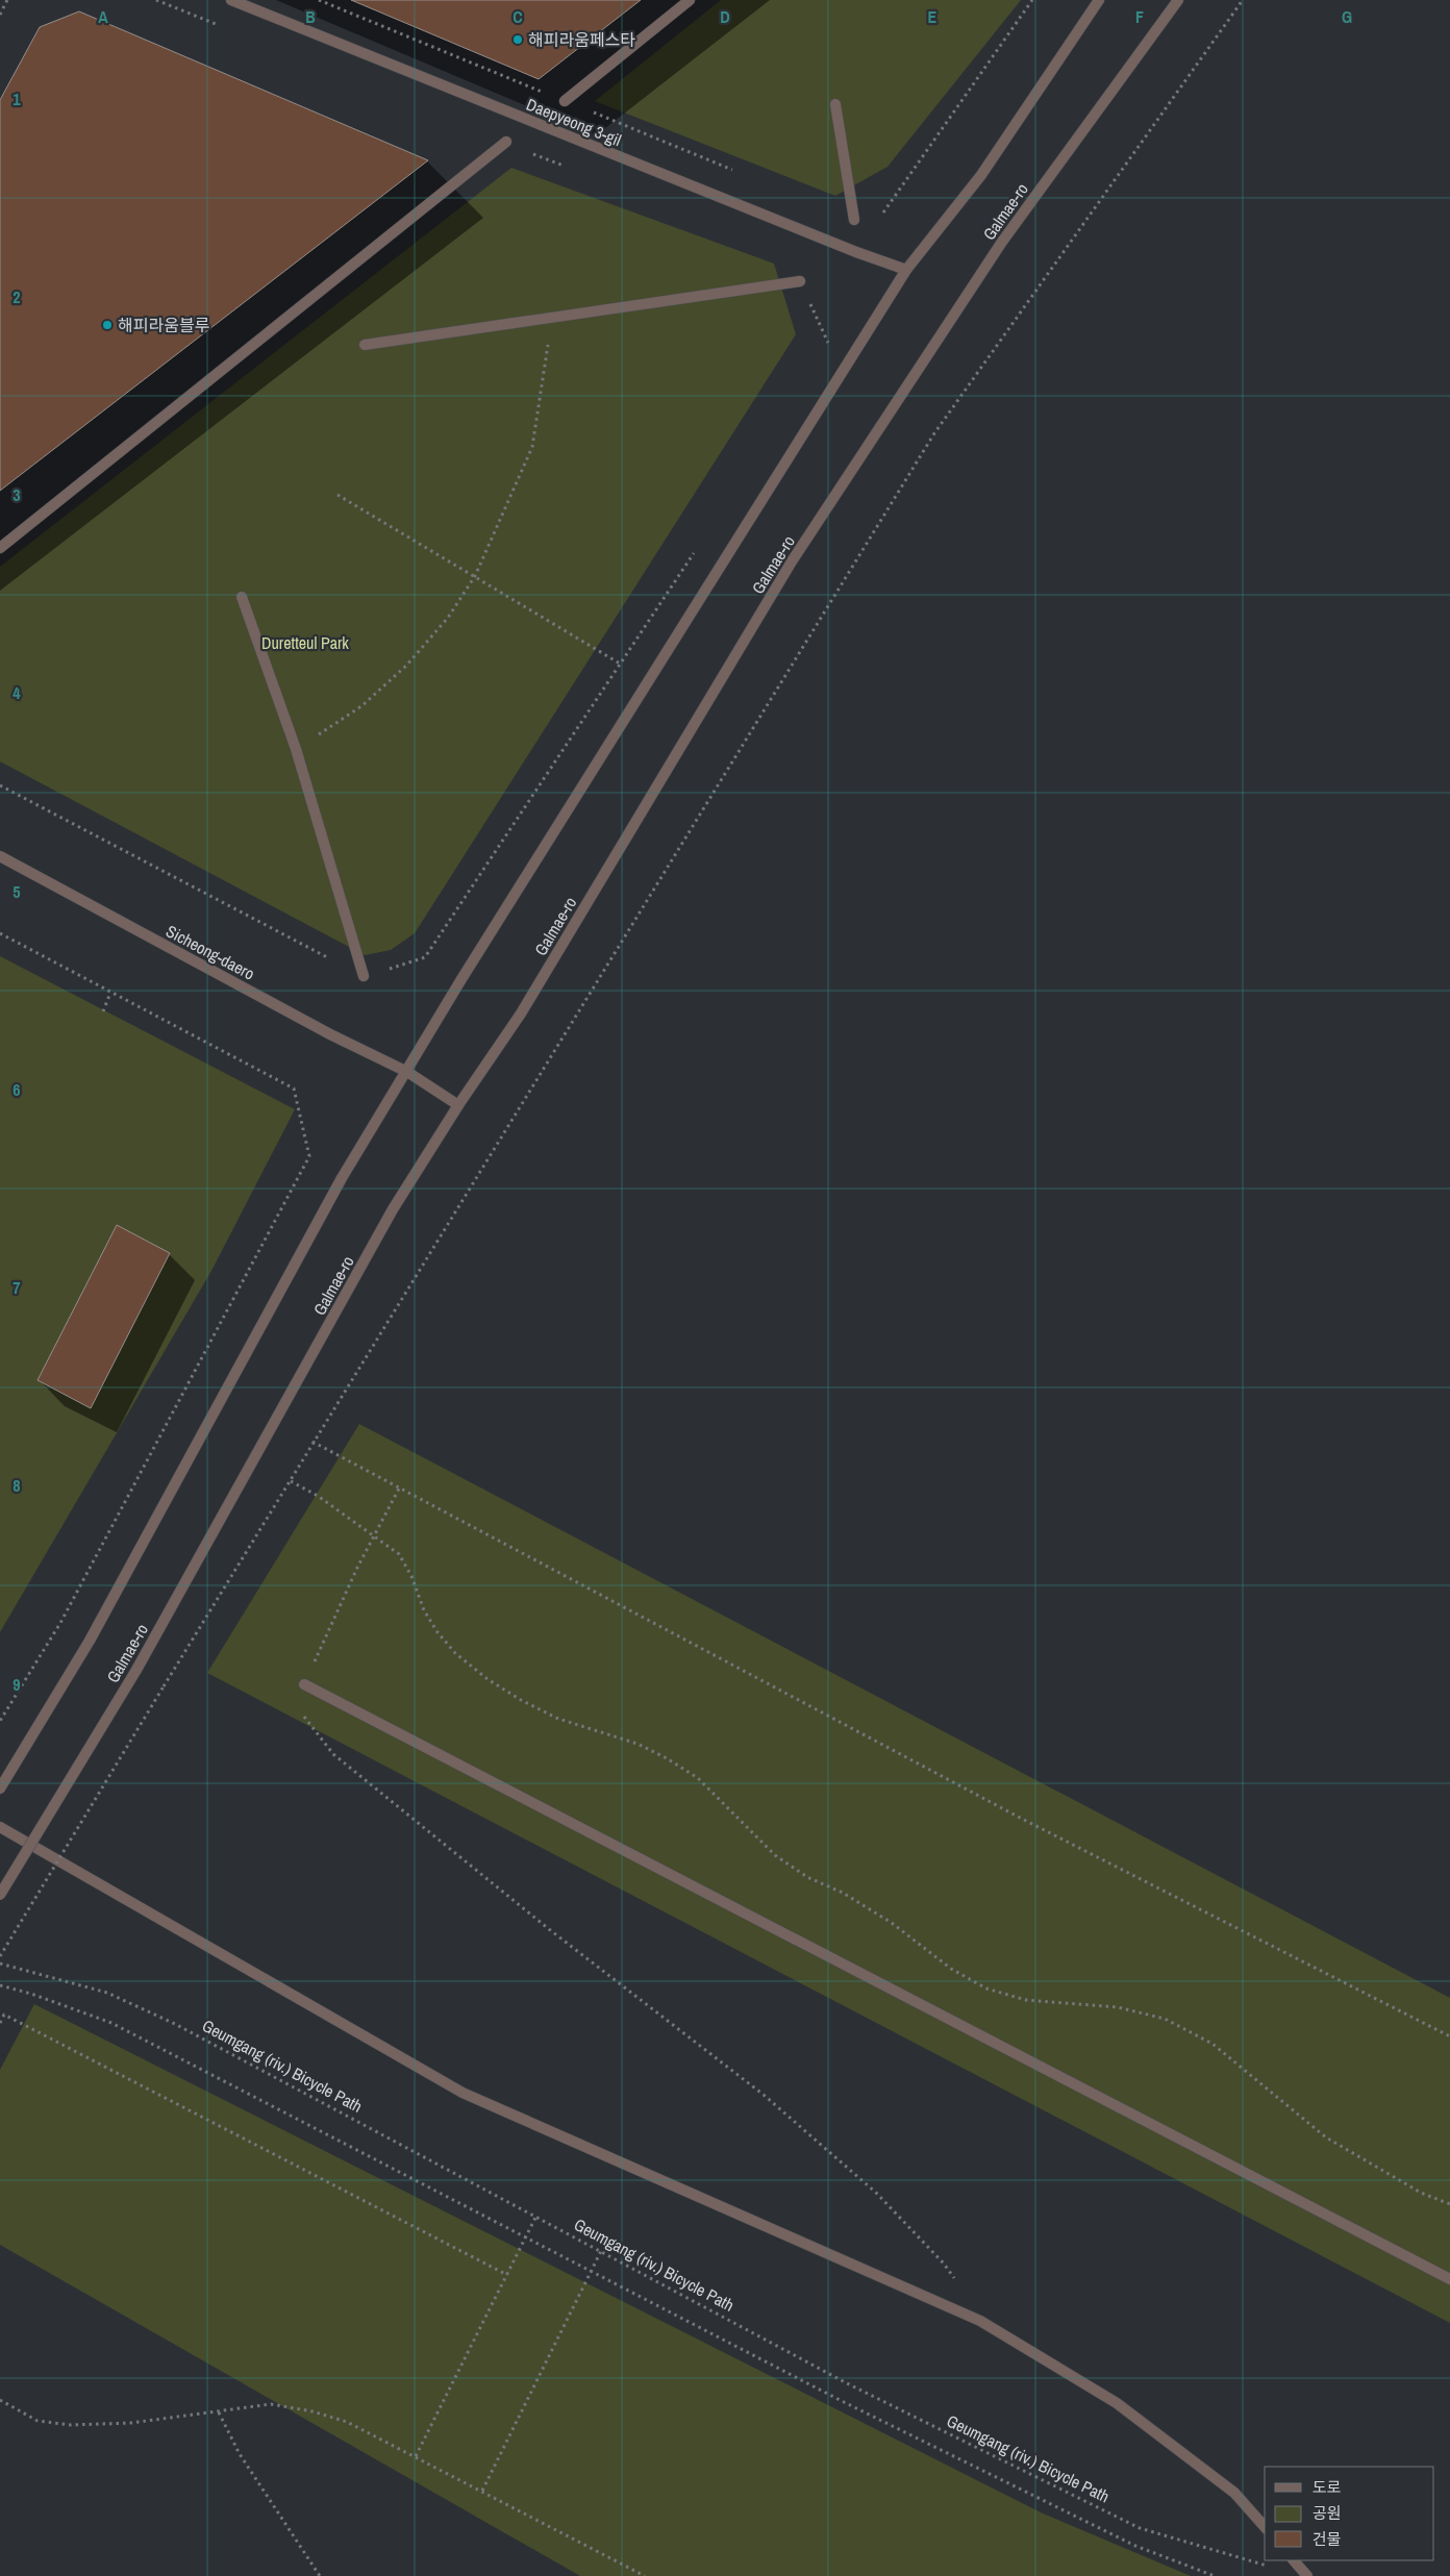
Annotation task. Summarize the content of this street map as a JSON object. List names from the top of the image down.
{
  "streets": {
    "street": ["Daepyeong 3-gil", "Galmae-ro", "Sicheong-daero"],
    "path": ["Geumgang (riv.) Bicycle Path"]
  },
  "crossings": [
    ["Galmae-ro", "Sicheong-daero"]
  ],
  "parks": ["Duretteul Park"],
  "places": ["해피라움페스타", "해피라움블루"],
  "legend": ["도로", "공원", "건물"],
  "grid": {
    "columns": [
      "A",
      "B",
      "C",
      "D",
      "E",
      "F",
      "G"
    ],
    "rows": [
      "1",
      "2",
      "3",
      "4",
      "5",
      "6",
      "7",
      "8",
      "9"
    ]
  }
}
